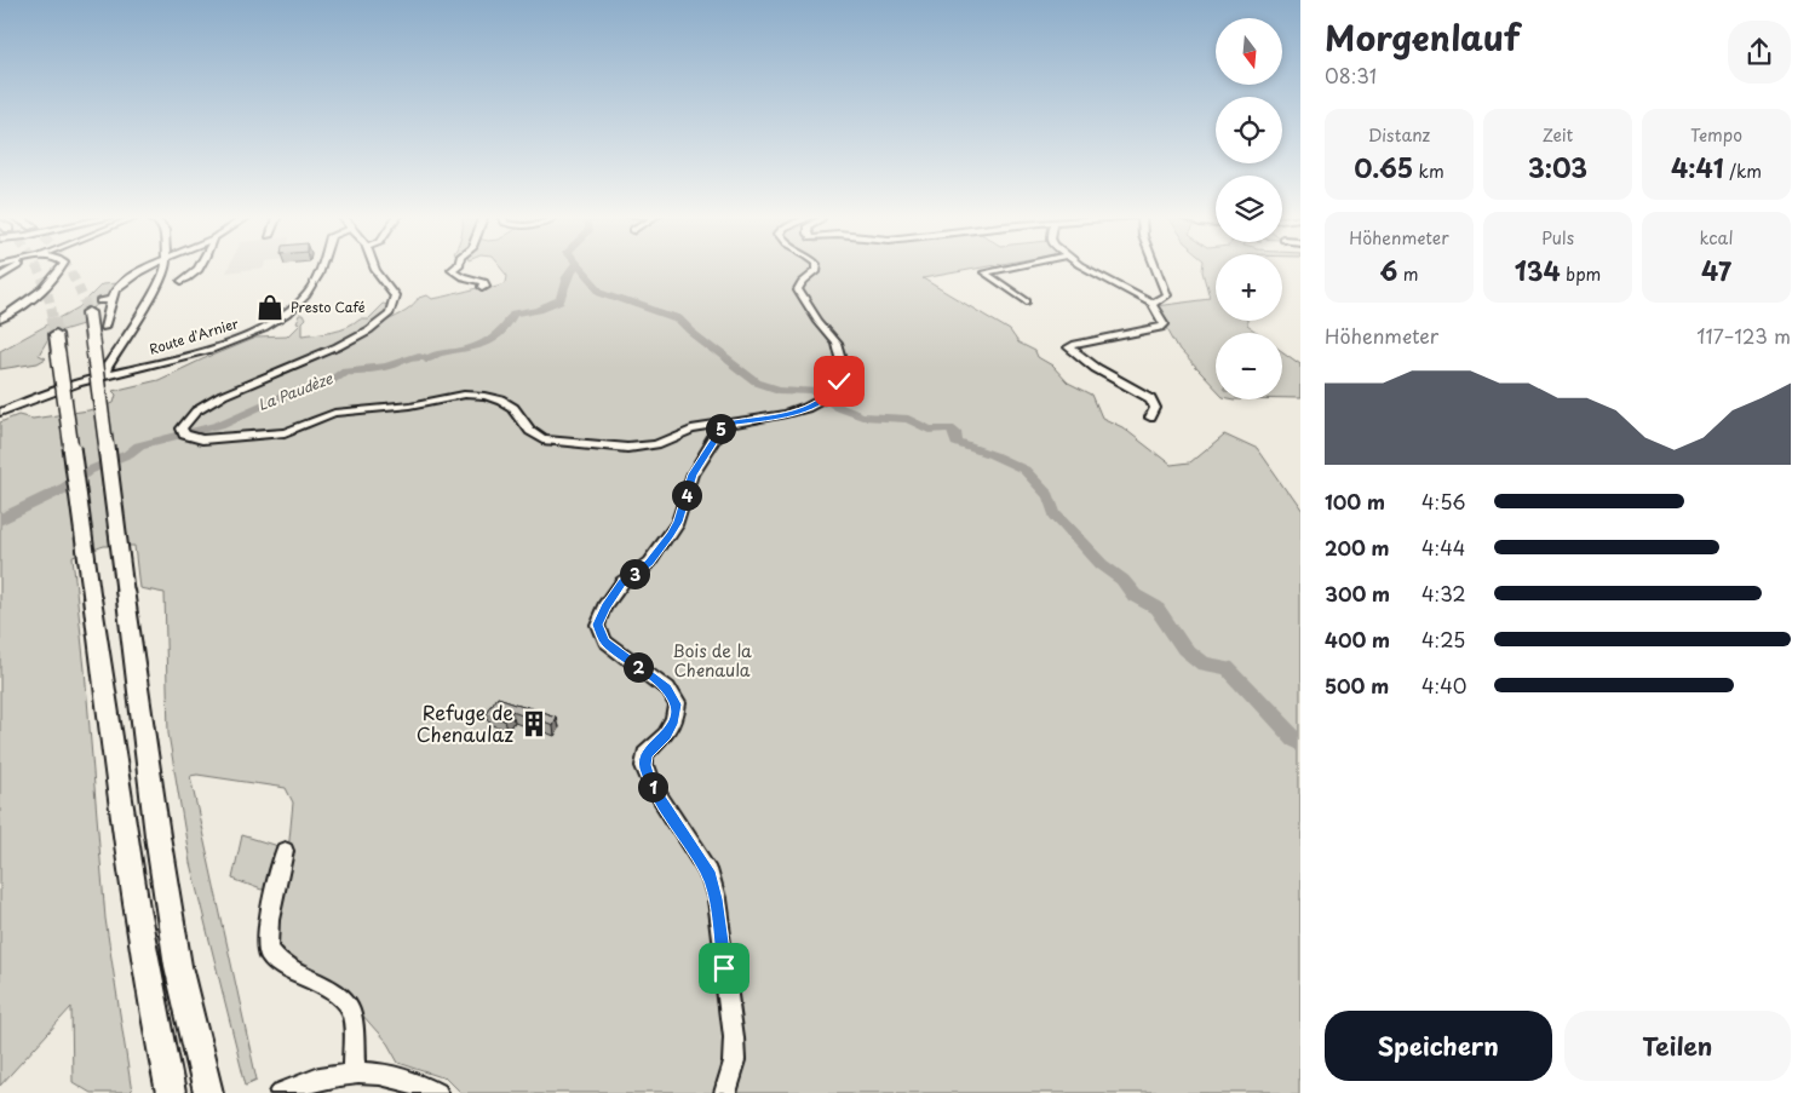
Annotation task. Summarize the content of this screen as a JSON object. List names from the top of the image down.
{
  "streets": {
    "street": ["Route d'Arnier"]
  },
  "water": ["La Paudèze"],
  "parks": ["Bois de la Chenaula"],
  "places": {
    "shop": ["Presto Café"],
    "building": ["Refuge de Chenaulaz"]
  },
  "north": "bottom",
  "page": {
    "heading": ["Morgenlauf", "08:31"],
    "map_buttons": ["+", "−"],
    "stats": [
      ["Distanz", "0.65 km"],
      ["Zeit", "3:03"],
      ["Tempo", "4:41 /km"],
      ["Höhenmeter", "6 m"],
      ["Puls", "134 bpm"],
      ["kcal", "47"]
    ],
    "chart": ["Höhenmeter", "117–123 m"],
    "pins": [
      "5",
      "4",
      "3",
      "2",
      "1"
    ],
    "list": [
      {
        "name": "100 m",
        "note": "4:56"
      },
      {
        "name": "200 m",
        "note": "4:44"
      },
      {
        "name": "300 m",
        "note": "4:32"
      },
      {
        "name": "400 m",
        "note": "4:25"
      },
      {
        "name": "500 m",
        "note": "4:40"
      }
    ],
    "buttons": ["Speichern", "Teilen"]
  }
}
